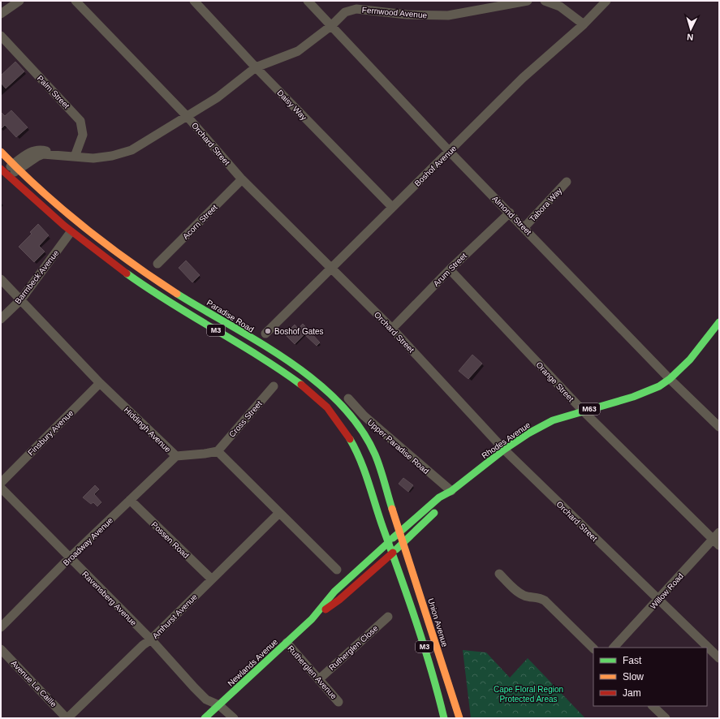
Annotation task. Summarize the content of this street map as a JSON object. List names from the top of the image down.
{
  "streets": {
    "main road": [
      "Paradise Road",
      "M3",
      "M63",
      "Rhodes Avenue",
      "Union Avenue",
      "Newlands Avenue"
    ],
    "street": [
      "Fernwood Avenue",
      "Palm Street",
      "Daisy Way",
      "Orchard Street",
      "Boshof Avenue",
      "Tabora Way",
      "Almond Street",
      "Acorn Street",
      "Arum Street",
      "Barmbeck Avenue",
      "Orange Street",
      "Cross Street",
      "Hiddingh Avenue",
      "Finsbury Avenue",
      "Upper Paradise Road",
      "Possen Road",
      "Broadway Avenue",
      "Willow Road",
      "Ravensberg Avenue",
      "Amhurst Avenue",
      "Rutherglen Close",
      "Rutherglen Avenue",
      "Avenue La Caille"
    ]
  },
  "crossings": [
    ["Fernwood Avenue", "Palm Street"],
    ["Fernwood Avenue", "Daisy Way"],
    ["Fernwood Avenue", "Orchard Street"],
    ["Fernwood Avenue", "Almond Street"],
    ["Fernwood Avenue", "Paradise Road"],
    ["Fernwood Avenue", "M3"],
    ["Daisy Way", "Boshof Avenue"],
    ["Orchard Street", "Boshof Avenue"],
    ["Orchard Street", "Acorn Street"],
    ["Orchard Street", "Arum Street"],
    ["Orchard Street", "Rhodes Avenue"],
    ["Orchard Street", "Willow Road"],
    ["Boshof Avenue", "Almond Street"],
    ["Tabora Way", "Almond Street"],
    ["Almond Street", "Arum Street"],
    ["Almond Street", "Rhodes Avenue"],
    ["Arum Street", "Orange Street"],
    ["Barmbeck Avenue", "M3"],
    ["Barmbeck Avenue", "Hiddingh Avenue"],
    ["Paradise Road", "Rhodes Avenue"],
    ["Paradise Road", "Union Avenue"],
    ["M3", "Rhodes Avenue"],
    ["M3", "Newlands Avenue"],
    ["Orange Street", "Rhodes Avenue"],
    ["Orange Street", "Willow Road"],
    ["Cross Street", "Hiddingh Avenue"],
    ["Hiddingh Avenue", "Finsbury Avenue"],
    ["Hiddingh Avenue", "Broadway Avenue"],
    ["Rhodes Avenue", "Upper Paradise Road"],
    ["Rhodes Avenue", "Union Avenue"],
    ["Rhodes Avenue", "Newlands Avenue"],
    ["Possen Road", "Broadway Avenue"],
    ["Possen Road", "Amhurst Avenue"],
    ["Broadway Avenue", "Ravensberg Avenue"],
    ["Ravensberg Avenue", "Amhurst Avenue"],
    ["Ravensberg Avenue", "Newlands Avenue"],
    ["Amhurst Avenue", "Avenue La Caille"],
    ["Rutherglen Close", "Rutherglen Avenue"],
    ["Newlands Avenue", "Rutherglen Avenue"]
  ],
  "parks": ["Cape Floral Region Protected Areas"],
  "places": ["Boshof Gates"],
  "legend": ["Fast", "Slow", "Jam"],
  "north": "bottom"
}
